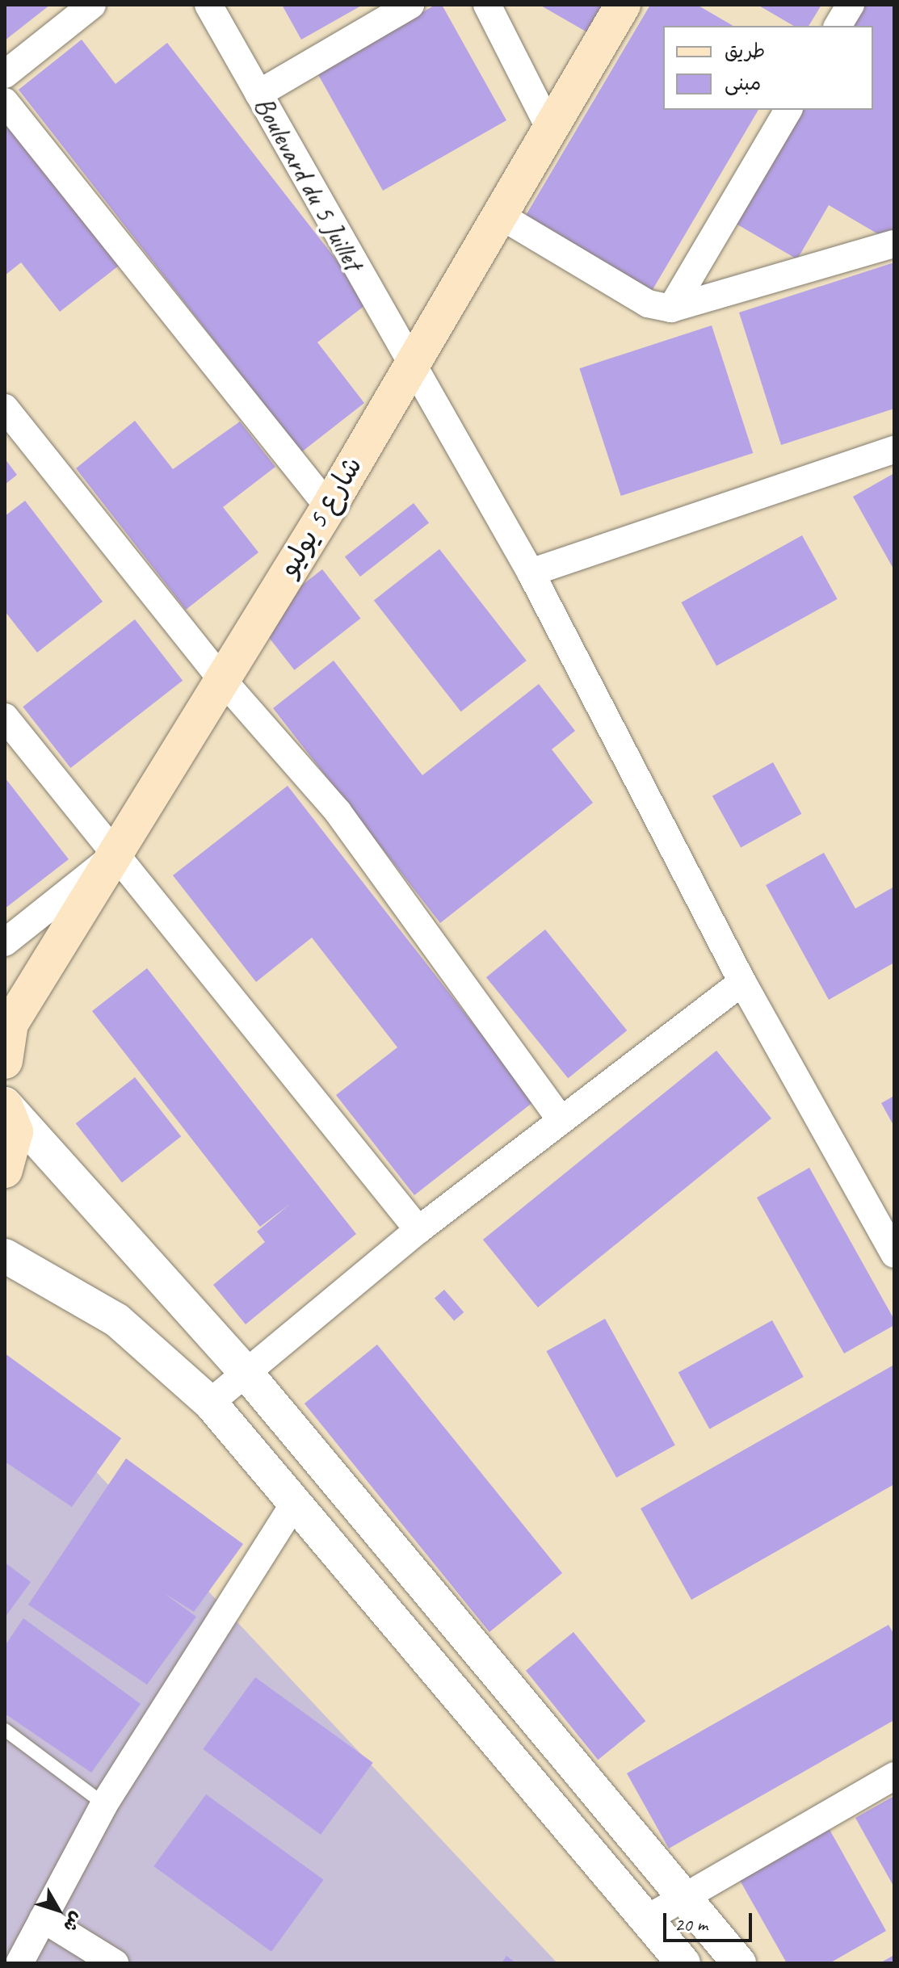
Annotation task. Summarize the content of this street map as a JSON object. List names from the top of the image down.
{
  "streets": {
    "main road": ["شارع 5 يوليو"],
    "street": ["Boulevard du 5 Juillet"]
  },
  "crossings": [
    ["Boulevard du 5 Juillet", "شارع 5 يوليو"]
  ],
  "legend": ["طريق", "مبنى"],
  "scale_bar": "20 m",
  "north": "bottom right"
}
